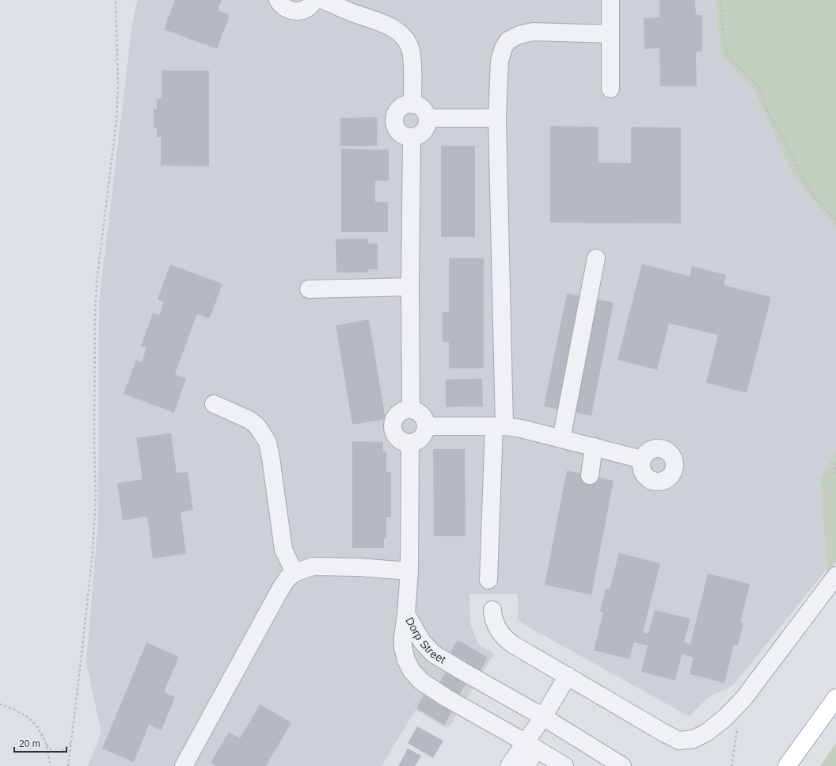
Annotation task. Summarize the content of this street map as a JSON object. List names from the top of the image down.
{
  "streets": {
    "lane": ["Dorp Street"]
  },
  "scale_bar": "20 m"
}
